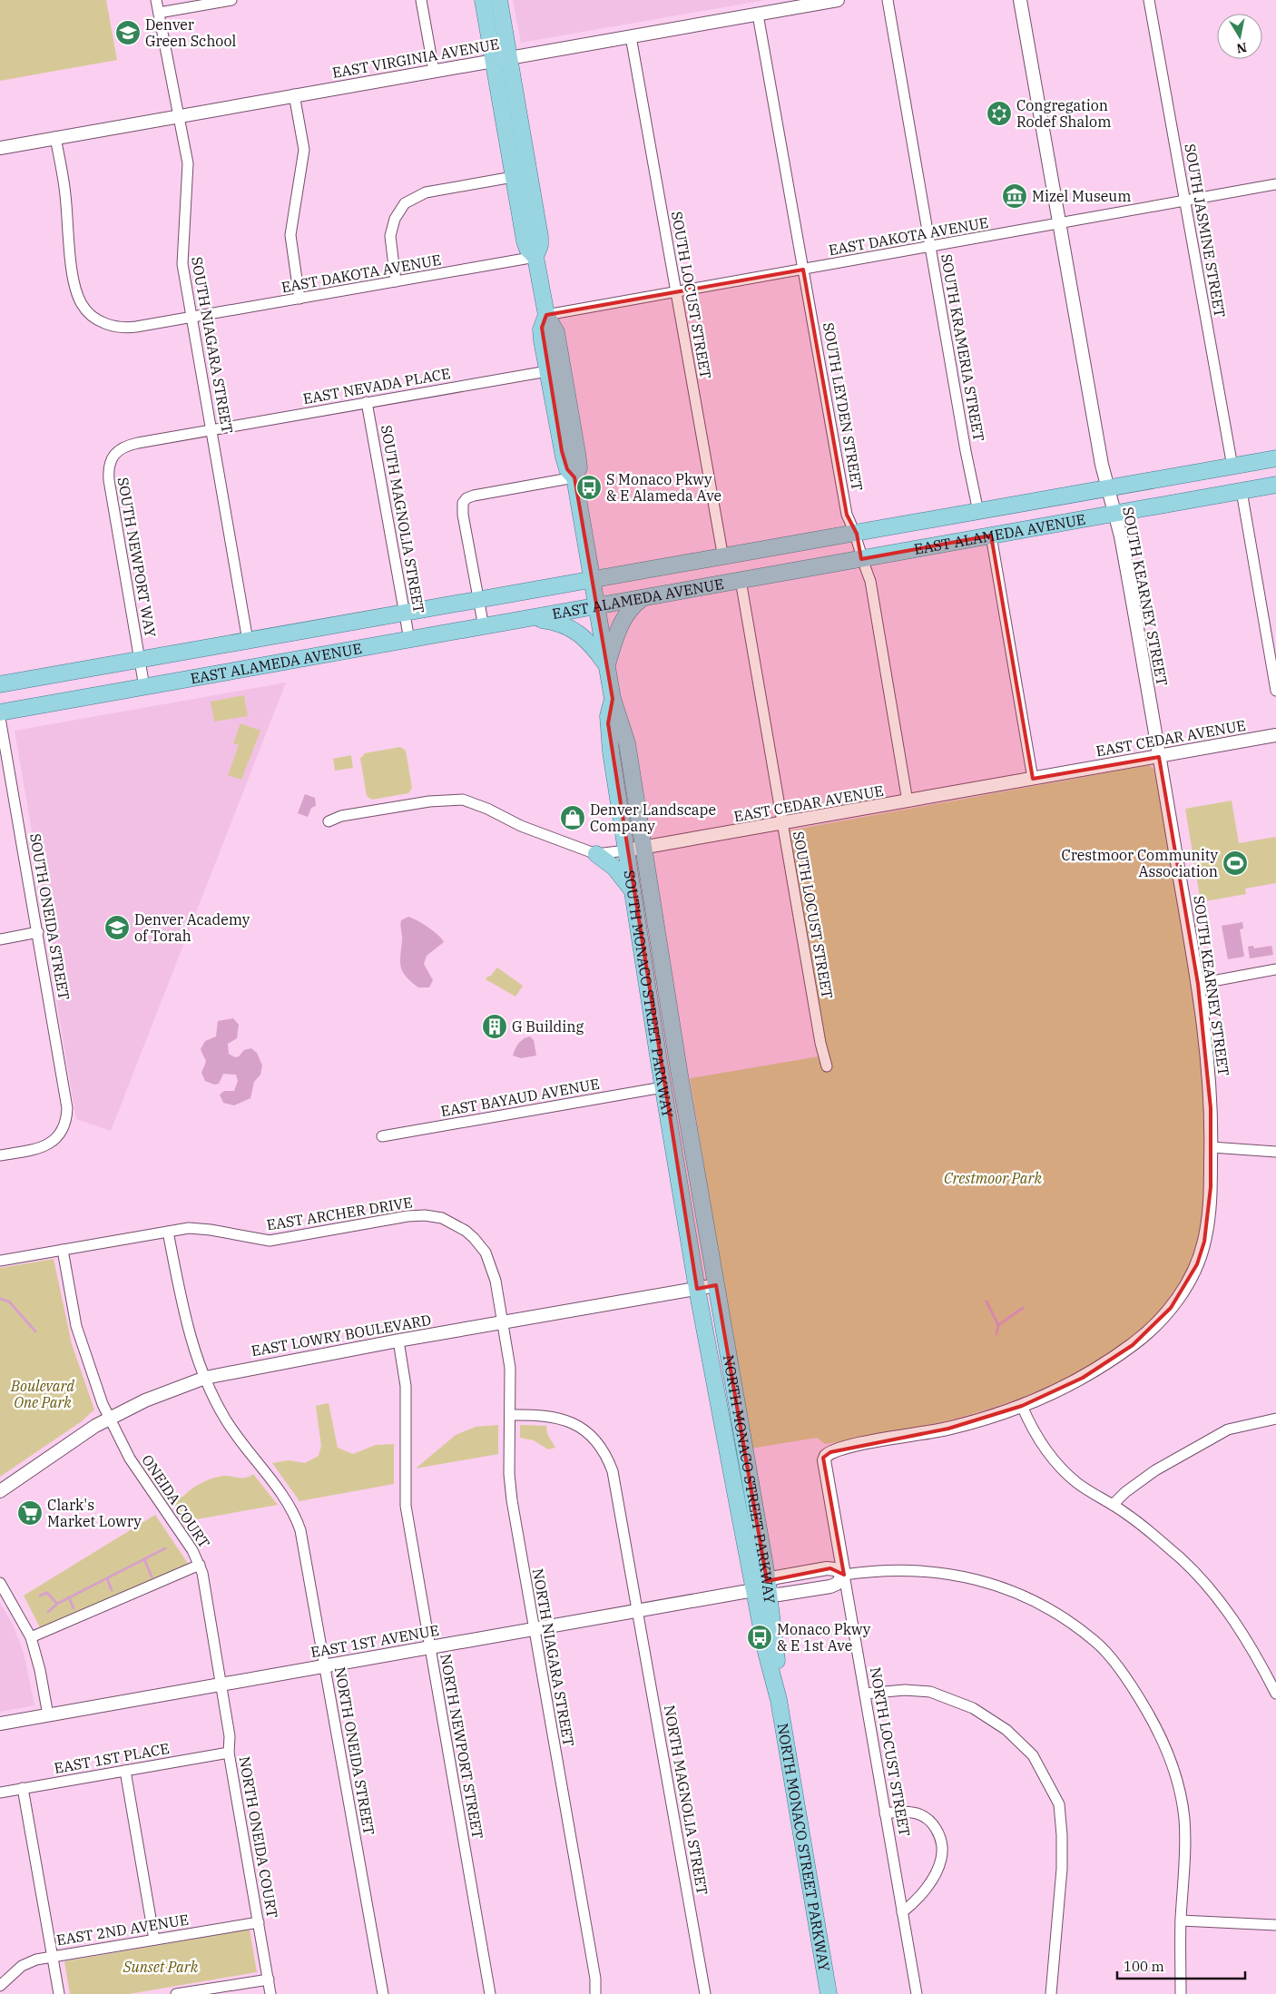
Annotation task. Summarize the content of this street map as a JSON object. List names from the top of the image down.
{
  "streets": {
    "main road": ["EAST ALAMEDA AVENUE", "SOUTH MONACO STREET PARKWAY", "NORTH MONACO STREET PARKWAY"],
    "street": [
      "EAST VIRGINIA AVENUE",
      "SOUTH JASMINE STREET",
      "EAST DAKOTA AVENUE",
      "SOUTH LOCUST STREET",
      "SOUTH NIAGARA STREET",
      "SOUTH KRAMERIA STREET",
      "EAST NEVADA PLACE",
      "SOUTH LEYDEN STREET",
      "SOUTH MAGNOLIA STREET",
      "SOUTH NEWPORT WAY",
      "SOUTH KEARNEY STREET",
      "EAST CEDAR AVENUE",
      "SOUTH ONEIDA STREET",
      "EAST BAYAUD AVENUE",
      "EAST ARCHER DRIVE",
      "EAST LOWRY BOULEVARD",
      "ONEIDA COURT",
      "EAST 1ST AVENUE",
      "NORTH NIAGARA STREET",
      "NORTH NEWPORT STREET",
      "NORTH ONEIDA STREET",
      "NORTH LOCUST STREET",
      "EAST 1ST PLACE",
      "NORTH MAGNOLIA STREET",
      "NORTH ONEIDA COURT",
      "EAST 2ND AVENUE"
    ]
  },
  "crossings": [
    ["EAST VIRGINIA AVENUE", "SOUTH LOCUST STREET"],
    ["EAST VIRGINIA AVENUE", "SOUTH NIAGARA STREET"],
    ["EAST VIRGINIA AVENUE", "SOUTH LEYDEN STREET"],
    ["SOUTH JASMINE STREET", "EAST DAKOTA AVENUE"],
    ["SOUTH JASMINE STREET", "EAST ALAMEDA AVENUE"],
    ["EAST DAKOTA AVENUE", "SOUTH LOCUST STREET"],
    ["EAST DAKOTA AVENUE", "SOUTH NIAGARA STREET"],
    ["EAST DAKOTA AVENUE", "SOUTH KRAMERIA STREET"],
    ["EAST DAKOTA AVENUE", "SOUTH LEYDEN STREET"],
    ["EAST DAKOTA AVENUE", "SOUTH KEARNEY STREET"],
    ["SOUTH LOCUST STREET", "EAST ALAMEDA AVENUE"],
    ["SOUTH LOCUST STREET", "EAST CEDAR AVENUE"],
    ["SOUTH NIAGARA STREET", "EAST NEVADA PLACE"],
    ["SOUTH NIAGARA STREET", "EAST ALAMEDA AVENUE"],
    ["SOUTH NIAGARA STREET", "SOUTH NEWPORT WAY"],
    ["SOUTH KRAMERIA STREET", "EAST ALAMEDA AVENUE"],
    ["EAST NEVADA PLACE", "SOUTH MAGNOLIA STREET"],
    ["EAST NEVADA PLACE", "SOUTH NEWPORT WAY"],
    ["SOUTH LEYDEN STREET", "EAST ALAMEDA AVENUE"],
    ["SOUTH LEYDEN STREET", "EAST CEDAR AVENUE"],
    ["SOUTH MAGNOLIA STREET", "EAST ALAMEDA AVENUE"],
    ["EAST ALAMEDA AVENUE", "SOUTH NEWPORT WAY"],
    ["EAST ALAMEDA AVENUE", "SOUTH KEARNEY STREET"],
    ["EAST ALAMEDA AVENUE", "SOUTH MONACO STREET PARKWAY"],
    ["SOUTH KEARNEY STREET", "EAST CEDAR AVENUE"],
    ["SOUTH KEARNEY STREET", "NORTH LOCUST STREET"],
    ["EAST CEDAR AVENUE", "SOUTH MONACO STREET PARKWAY"],
    ["SOUTH MONACO STREET PARKWAY", "EAST BAYAUD AVENUE"],
    ["SOUTH MONACO STREET PARKWAY", "EAST LOWRY BOULEVARD"],
    ["SOUTH MONACO STREET PARKWAY", "NORTH MONACO STREET PARKWAY"],
    ["EAST ARCHER DRIVE", "EAST LOWRY BOULEVARD"],
    ["EAST ARCHER DRIVE", "ONEIDA COURT"],
    ["EAST ARCHER DRIVE", "NORTH NIAGARA STREET"],
    ["EAST LOWRY BOULEVARD", "NORTH MONACO STREET PARKWAY"],
    ["EAST LOWRY BOULEVARD", "ONEIDA COURT"],
    ["EAST LOWRY BOULEVARD", "NORTH NIAGARA STREET"],
    ["EAST LOWRY BOULEVARD", "NORTH NEWPORT STREET"],
    ["EAST LOWRY BOULEVARD", "NORTH ONEIDA STREET"],
    ["NORTH MONACO STREET PARKWAY", "EAST 1ST AVENUE"],
    ["ONEIDA COURT", "EAST 1ST AVENUE"],
    ["ONEIDA COURT", "NORTH ONEIDA COURT"],
    ["EAST 1ST AVENUE", "NORTH NIAGARA STREET"],
    ["EAST 1ST AVENUE", "NORTH NEWPORT STREET"],
    ["EAST 1ST AVENUE", "NORTH ONEIDA STREET"],
    ["EAST 1ST AVENUE", "NORTH LOCUST STREET"],
    ["EAST 1ST AVENUE", "NORTH MAGNOLIA STREET"],
    ["EAST 1ST AVENUE", "NORTH ONEIDA COURT"],
    ["NORTH NIAGARA STREET", "NORTH MAGNOLIA STREET"],
    ["EAST 1ST PLACE", "NORTH ONEIDA COURT"],
    ["NORTH ONEIDA COURT", "EAST 2ND AVENUE"]
  ],
  "parks": ["Crestmoor Park", "Boulevard One Park", "Sunset Park"],
  "places": {
    "school or university": ["Denver Green School", "Denver Academy of Torah"],
    "synagogue": ["Congregation Rodef Shalom"],
    "museum": ["Mizel Museum"],
    "bus stop": ["S Monaco Pkwy & E Alameda Ave", "Monaco Pkwy & E 1st Ave"],
    "shop": ["Denver Landscape Company"],
    "sports": ["Crestmoor Community Association"],
    "building": ["G Building"],
    "supermarket": ["Clark's Market Lowry"]
  },
  "scale_bar": "100 m",
  "north": "bottom"
}
